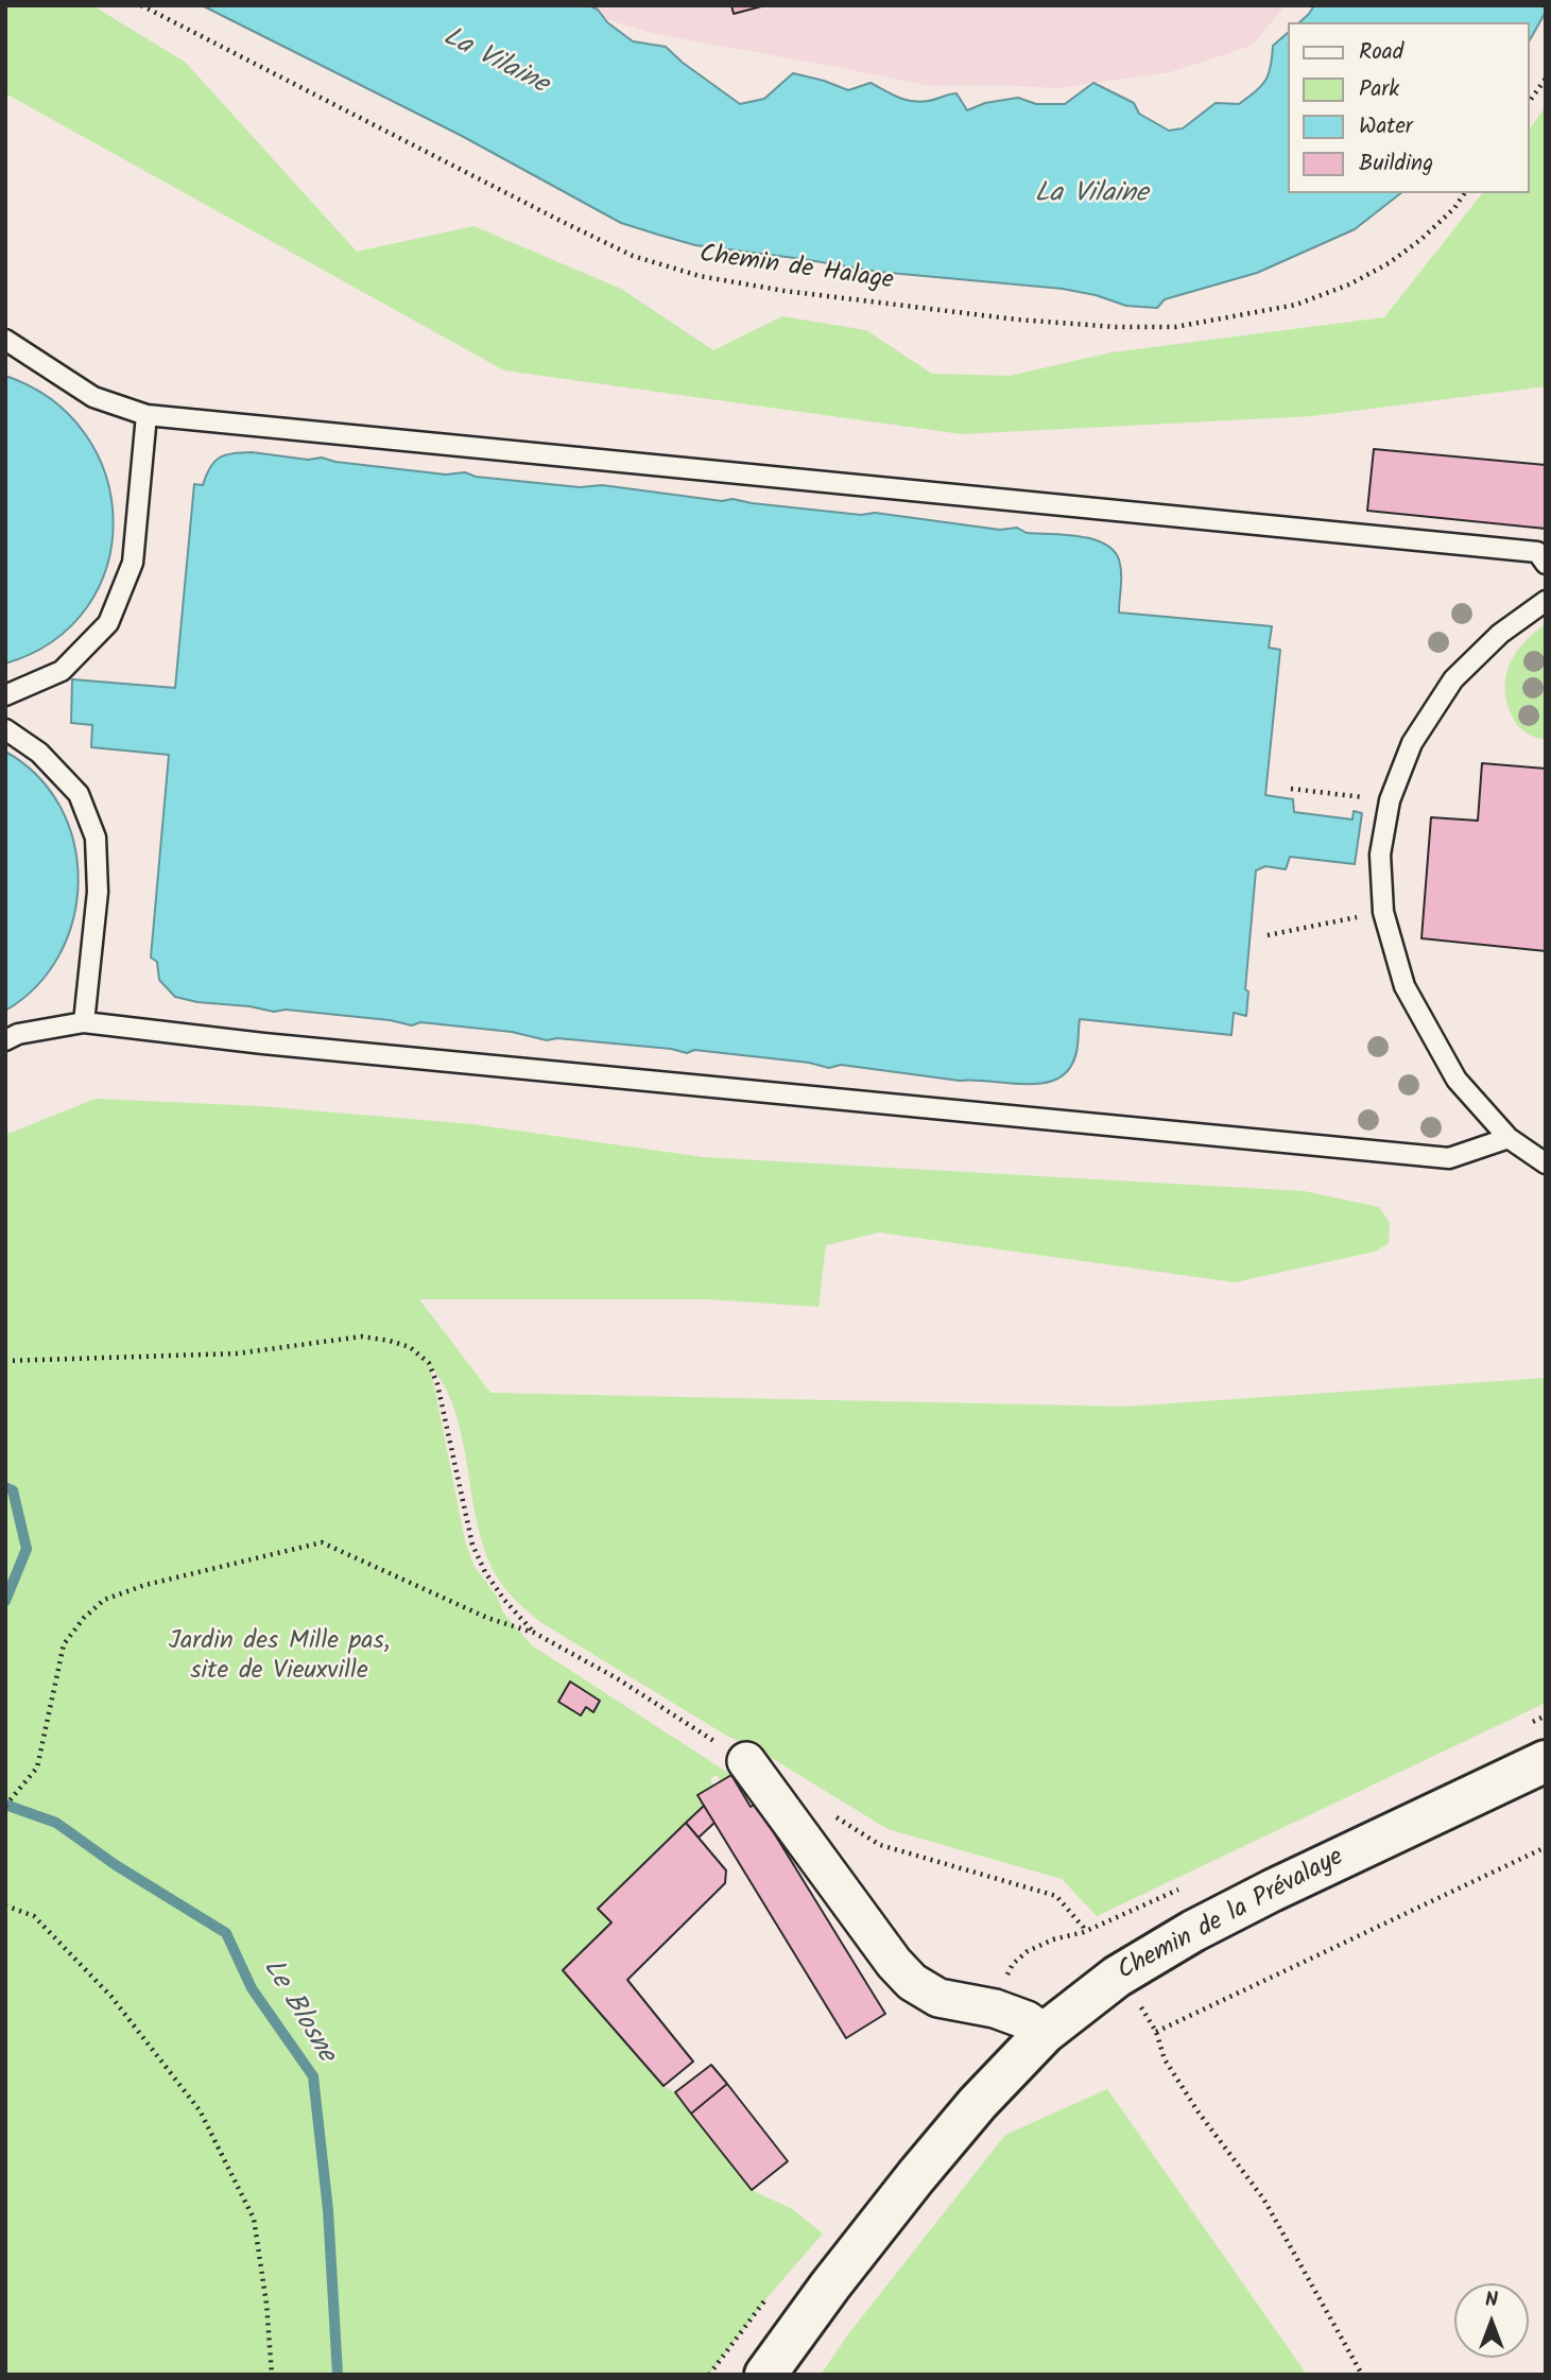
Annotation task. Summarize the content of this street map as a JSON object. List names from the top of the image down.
{
  "streets": {
    "street": ["Chemin de la Prévalaye"],
    "path": ["Chemin de Halage"]
  },
  "water": ["La Vilaine", "Le Blosne"],
  "parks": ["Jardin des Mille pas, site de Vieuxville"],
  "legend": [
    "Road",
    "Park",
    "Water",
    "Building"
  ],
  "north": "top"
}
